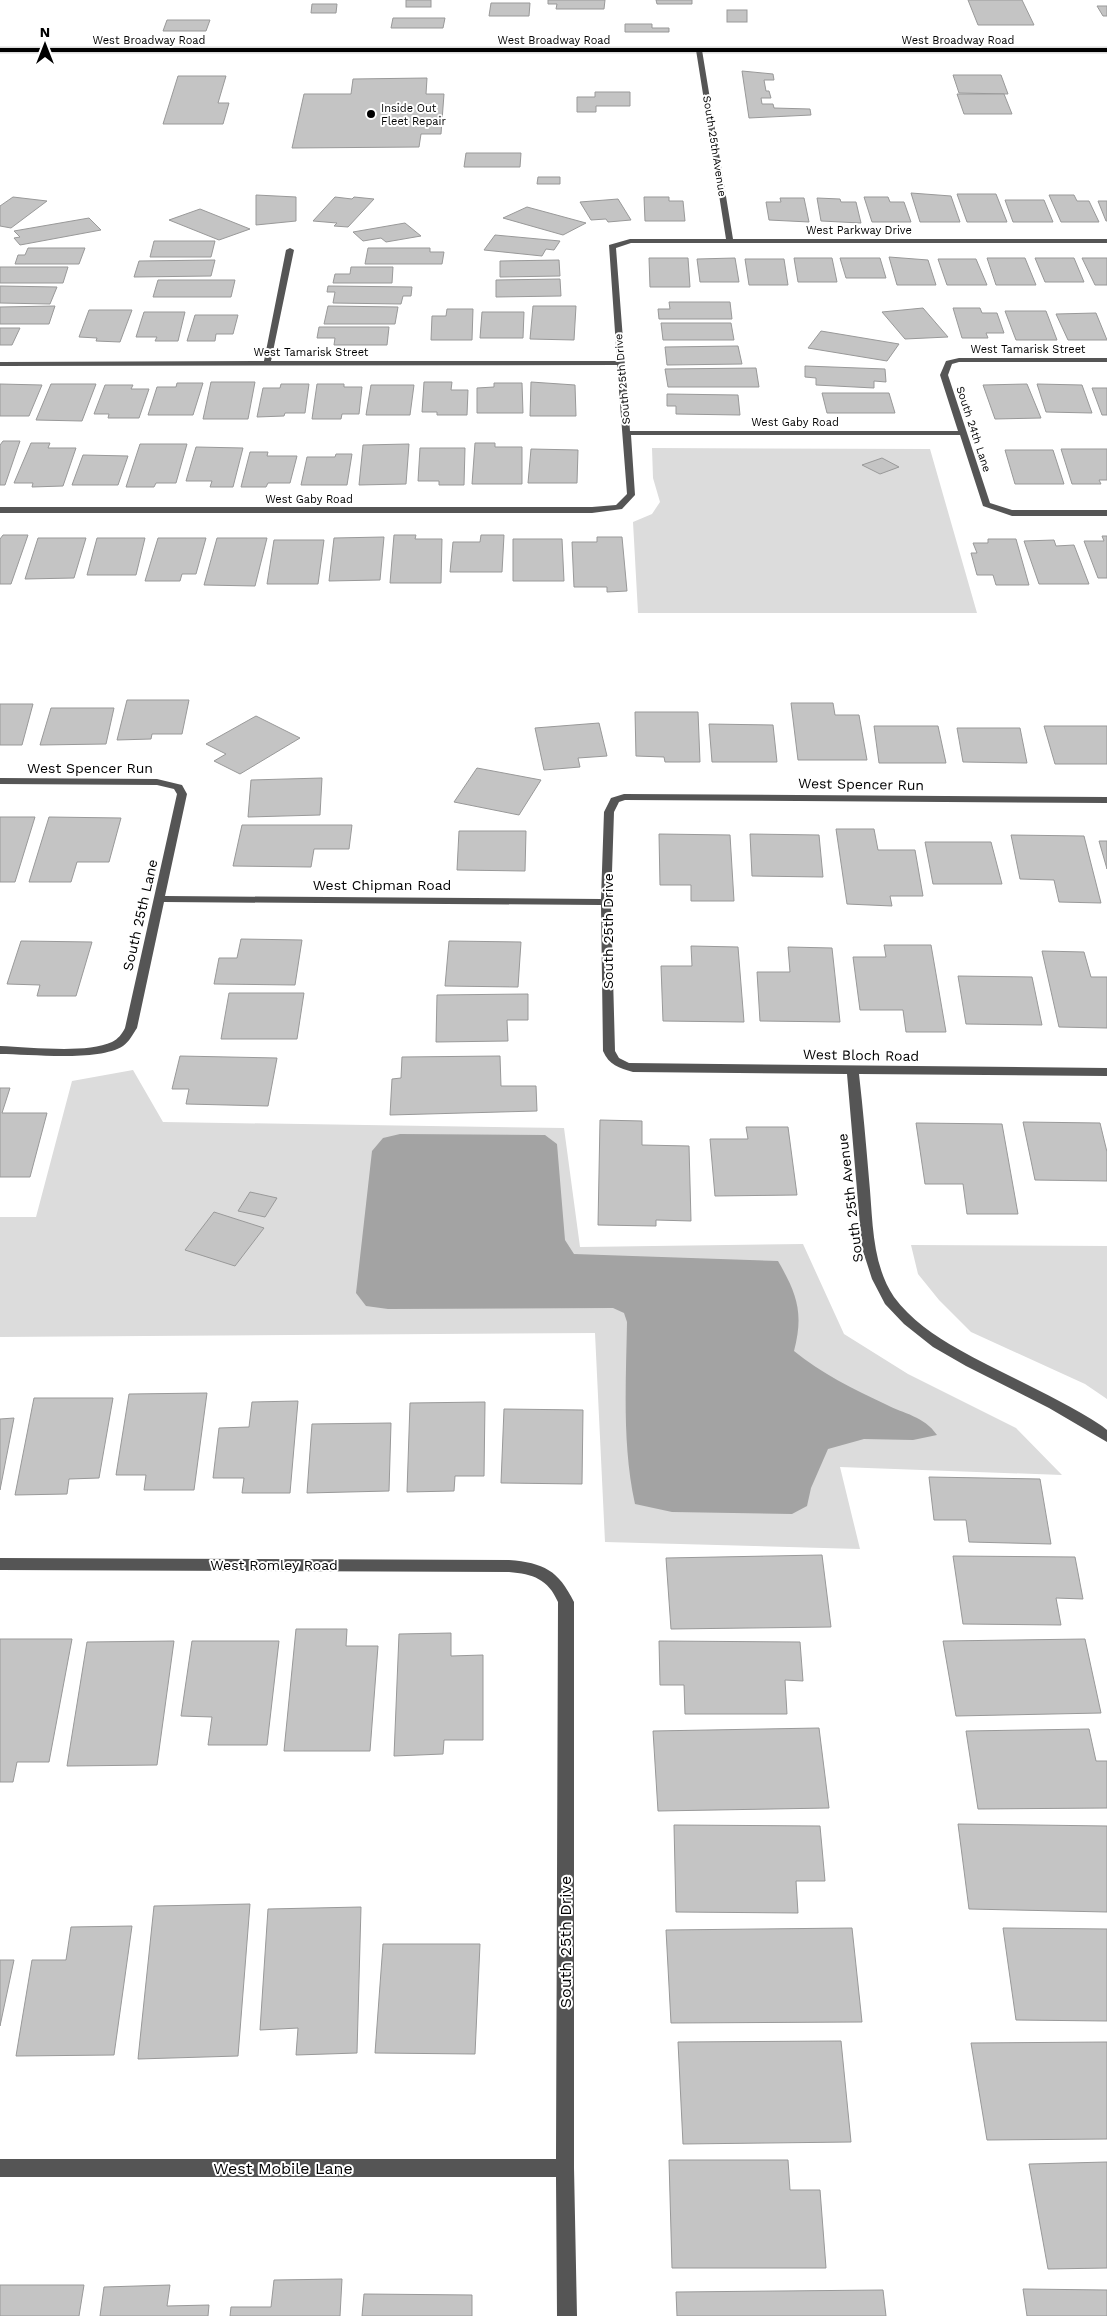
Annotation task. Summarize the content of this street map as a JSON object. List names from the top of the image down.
{
  "streets": {
    "main road": ["West Broadway Road"],
    "street": [
      "South 25th Avenue",
      "West Parkway Drive",
      "West Tamarisk Street",
      "South 25th Drive",
      "West Gaby Road",
      "South 24th Lane",
      "West Spencer Run",
      "West Chipman Road",
      "South 25th Lane",
      "West Bloch Road",
      "West Romley Road",
      "West Mobile Lane"
    ]
  },
  "crossings": [
    ["West Broadway Road", "South 25th Avenue"],
    ["South 25th Avenue", "West Parkway Drive"],
    ["South 25th Avenue", "West Bloch Road"],
    ["West Parkway Drive", "South 25th Drive"],
    ["West Tamarisk Street", "South 25th Drive"],
    ["West Tamarisk Street", "South 24th Lane"],
    ["South 25th Drive", "West Gaby Road"],
    ["South 25th Drive", "West Spencer Run"],
    ["South 25th Drive", "West Chipman Road"],
    ["South 25th Drive", "West Bloch Road"],
    ["South 25th Drive", "West Romley Road"],
    ["South 25th Drive", "West Mobile Lane"],
    ["West Gaby Road", "South 24th Lane"],
    ["West Spencer Run", "South 25th Lane"],
    ["West Chipman Road", "South 25th Lane"]
  ],
  "places": ["Inside Out Fleet Repair"],
  "north": "top"
}
